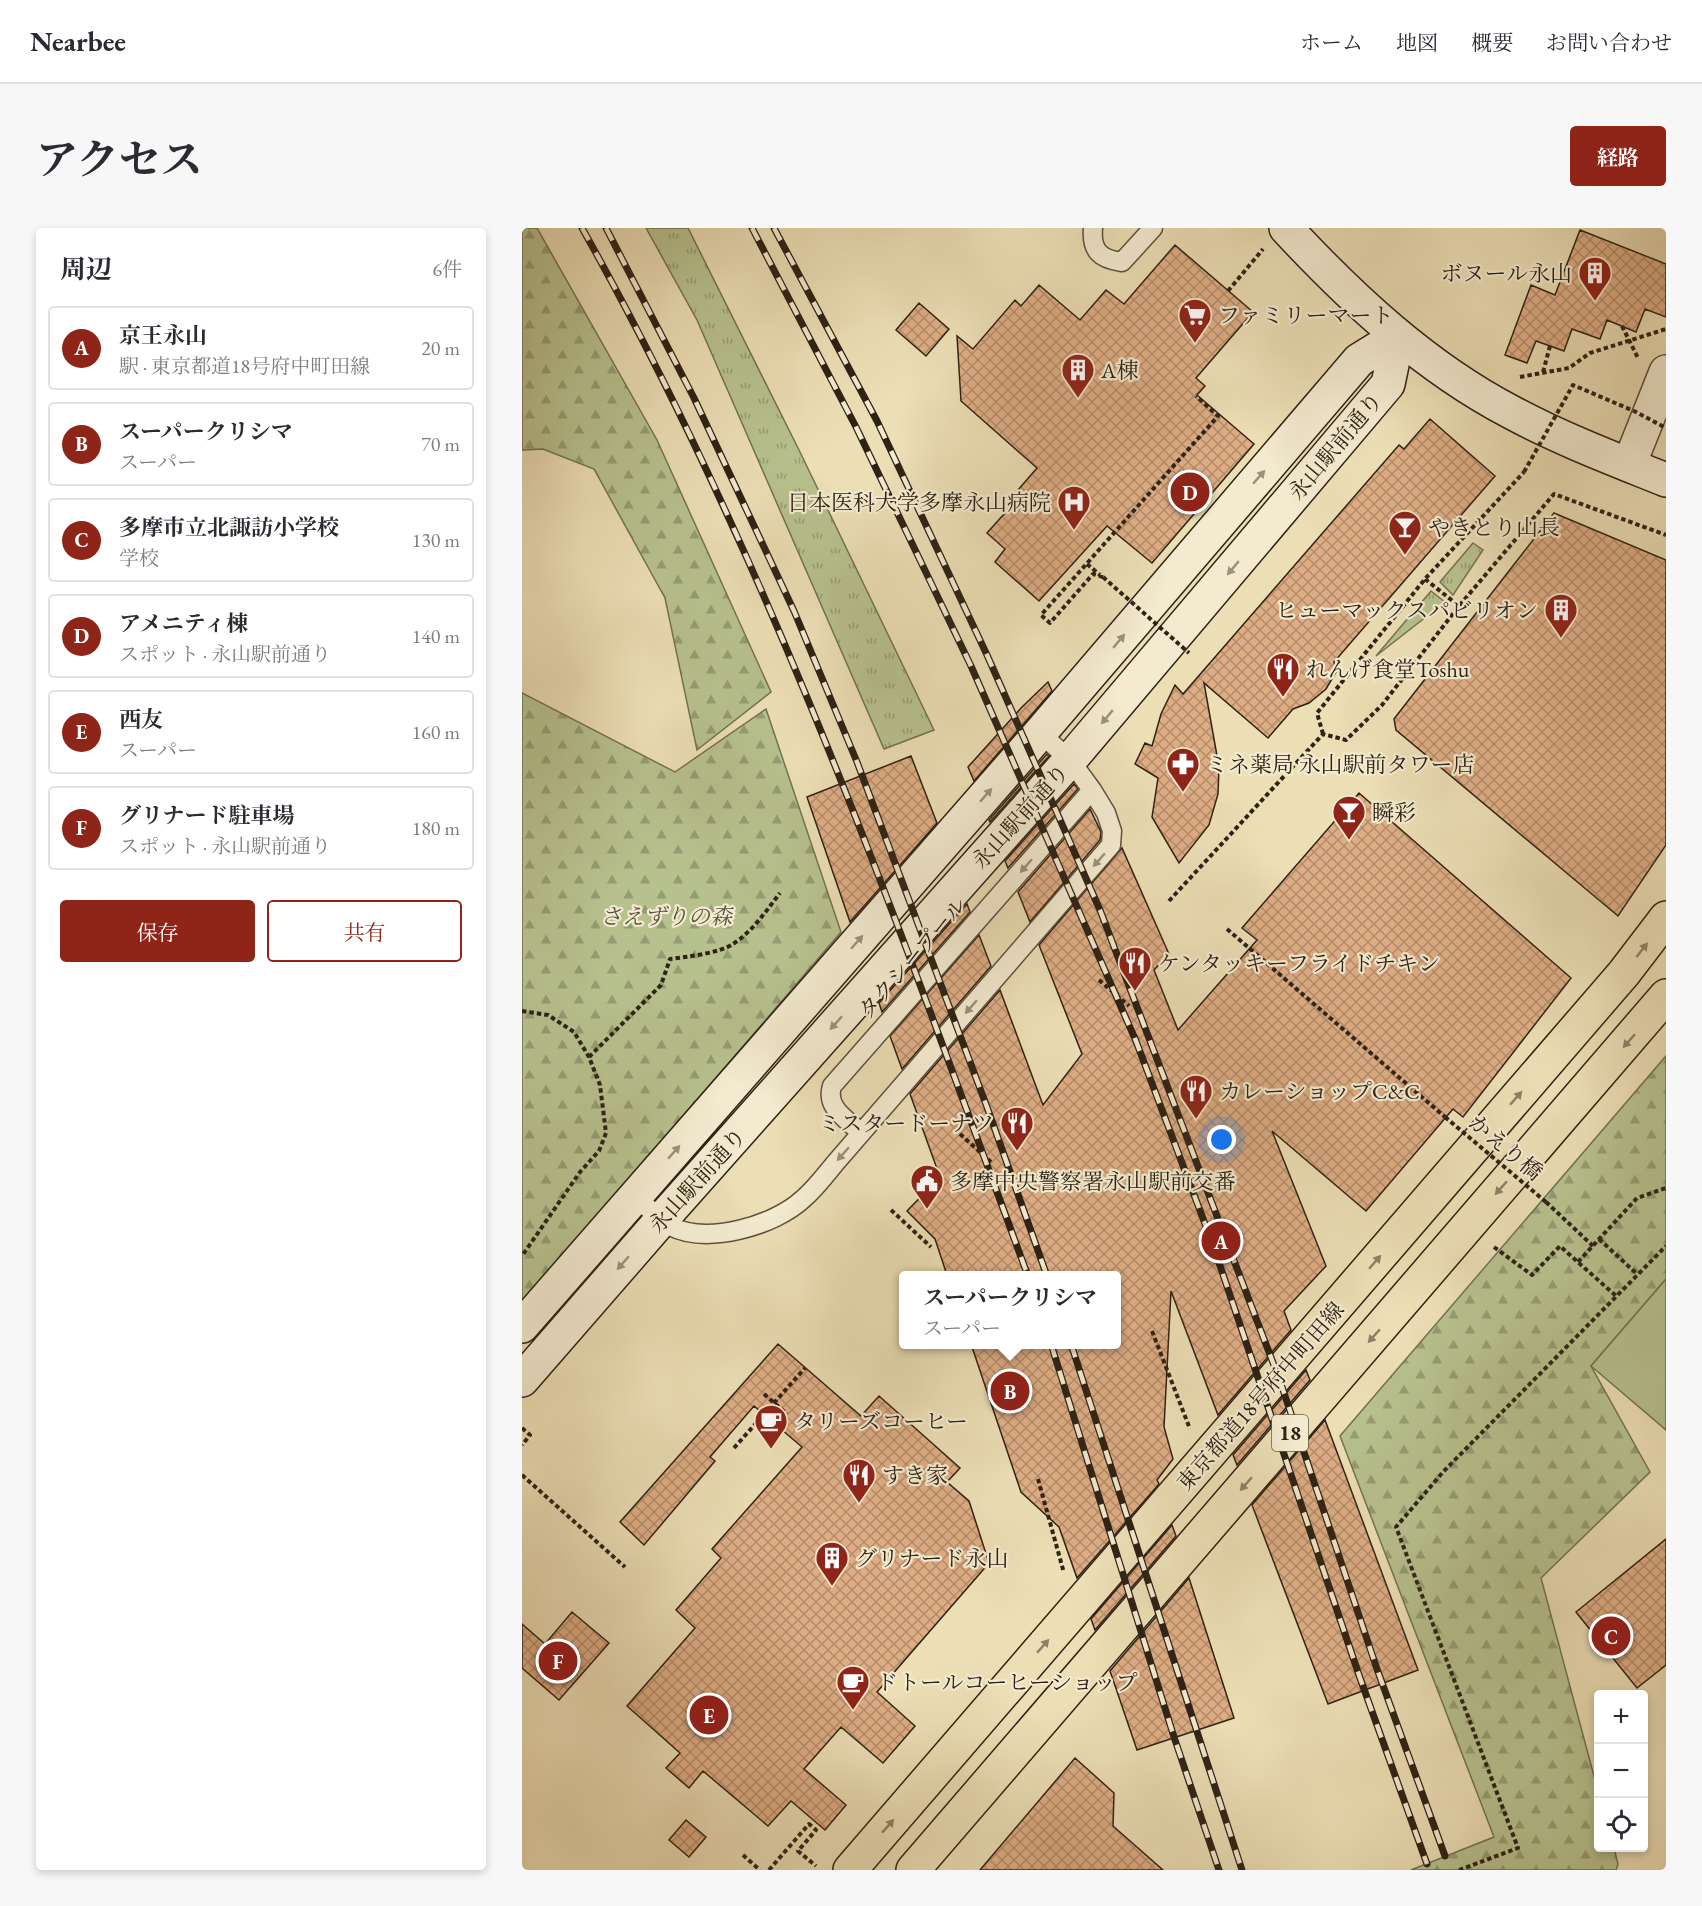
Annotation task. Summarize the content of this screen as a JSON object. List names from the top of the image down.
{
  "streets": {
    "main road": ["東京都道18号府中町田線", "18"],
    "street": ["永山駅前通り"],
    "lane": ["タクシープール"],
    "path": ["かえり橋"]
  },
  "parks": ["さえずりの森"],
  "places": {
    "building": [
      "ボヌール永山",
      "A棟",
      "ヒューマックスパビリオン",
      "グリナード永山"
    ],
    "supermarket": ["ファミリーマート"],
    "hospital": ["日本医科大学多摩永山病院"],
    "bar": ["やきとり山長", "瞬彩"],
    "restaurant": [
      "れんげ食堂Toshu",
      "ケンタッキーフライドチキン",
      "カレーショップC&C",
      "ミスタードーナツ",
      "すき家"
    ],
    "pharmacy": ["ミネ薬局 永山駅前タワー店"],
    "public building": ["多摩中央警察署永山駅前交番"],
    "cafe": ["タリーズコーヒー", "ドトールコーヒーショップ"]
  },
  "page": {
    "header": "Nearbee",
    "nav": [
      "ホーム",
      "地図",
      "概要",
      "お問い合わせ"
    ],
    "title": "アクセス",
    "buttons": [
      "経路",
      ["保存", "共有"]
    ],
    "heading": ["周辺", "6件"],
    "list": [
      {
        "mark": "A",
        "name": "京王永山",
        "note": "駅 · 東京都道18号府中町田線",
        "value": "20 m"
      },
      {
        "mark": "B",
        "name": "スーパークリシマ",
        "note": "スーパー",
        "value": "70 m"
      },
      {
        "mark": "C",
        "name": "多摩市立北諏訪小学校",
        "note": "学校",
        "value": "130 m"
      },
      {
        "mark": "D",
        "name": "アメニティ棟",
        "note": "スポット · 永山駅前通り",
        "value": "140 m"
      },
      {
        "mark": "E",
        "name": "西友",
        "note": "スーパー",
        "value": "160 m"
      },
      {
        "mark": "F",
        "name": "グリナード駐車場",
        "note": "スポット · 永山駅前通り",
        "value": "180 m"
      }
    ],
    "pins": [
      "D",
      "A",
      "B",
      "C",
      "F",
      "E"
    ],
    "popup": ["スーパークリシマ", "スーパー"],
    "map_buttons": ["+", "−"]
  }
}
